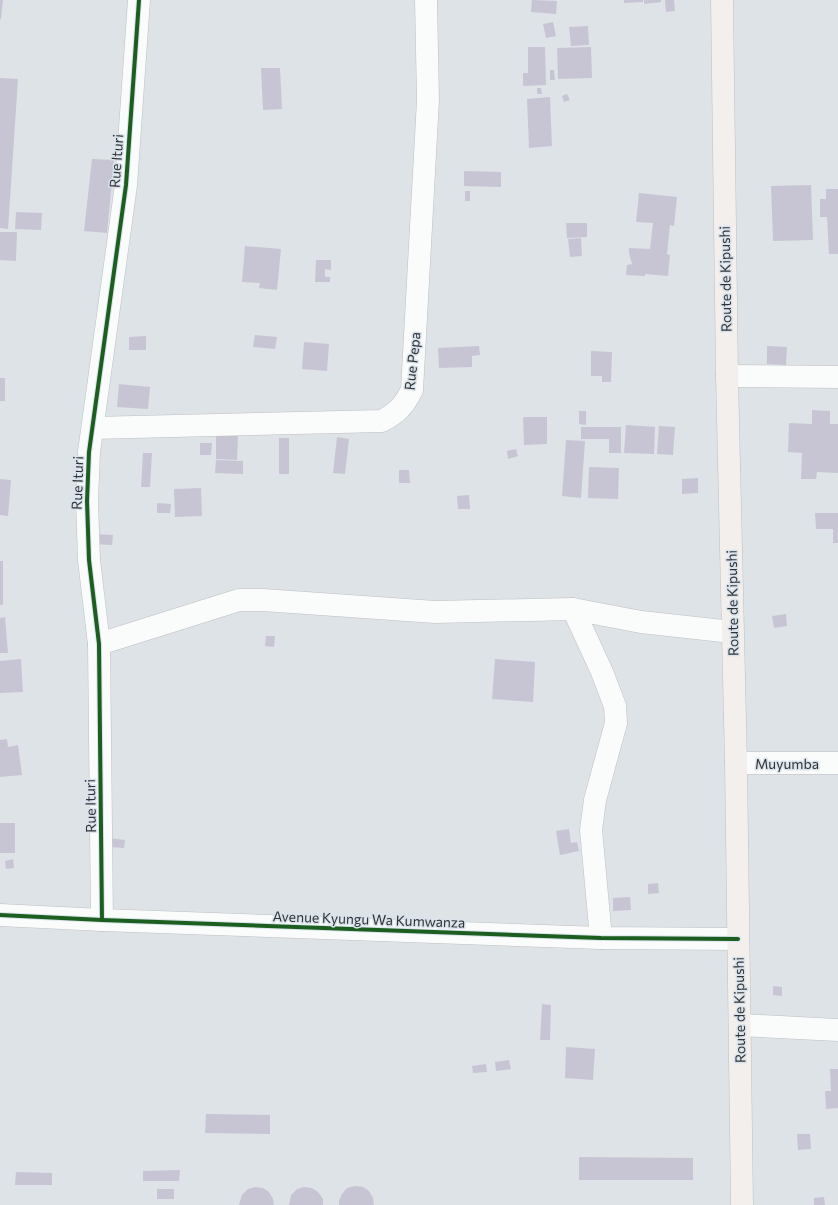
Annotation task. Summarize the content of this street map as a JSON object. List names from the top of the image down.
{
  "streets": {
    "main road": ["Route de Kipushi"],
    "street": [
      "Rue Ituri",
      "Rue Pepa",
      "Muyumba",
      "Avenue Kyungu Wa Kumwanza"
    ]
  },
  "crossings": [
    ["Rue Ituri", "Rue Pepa"],
    ["Rue Ituri", "Avenue Kyungu Wa Kumwanza"],
    ["Route de Kipushi", "Muyumba"],
    ["Route de Kipushi", "Avenue Kyungu Wa Kumwanza"]
  ]
}
